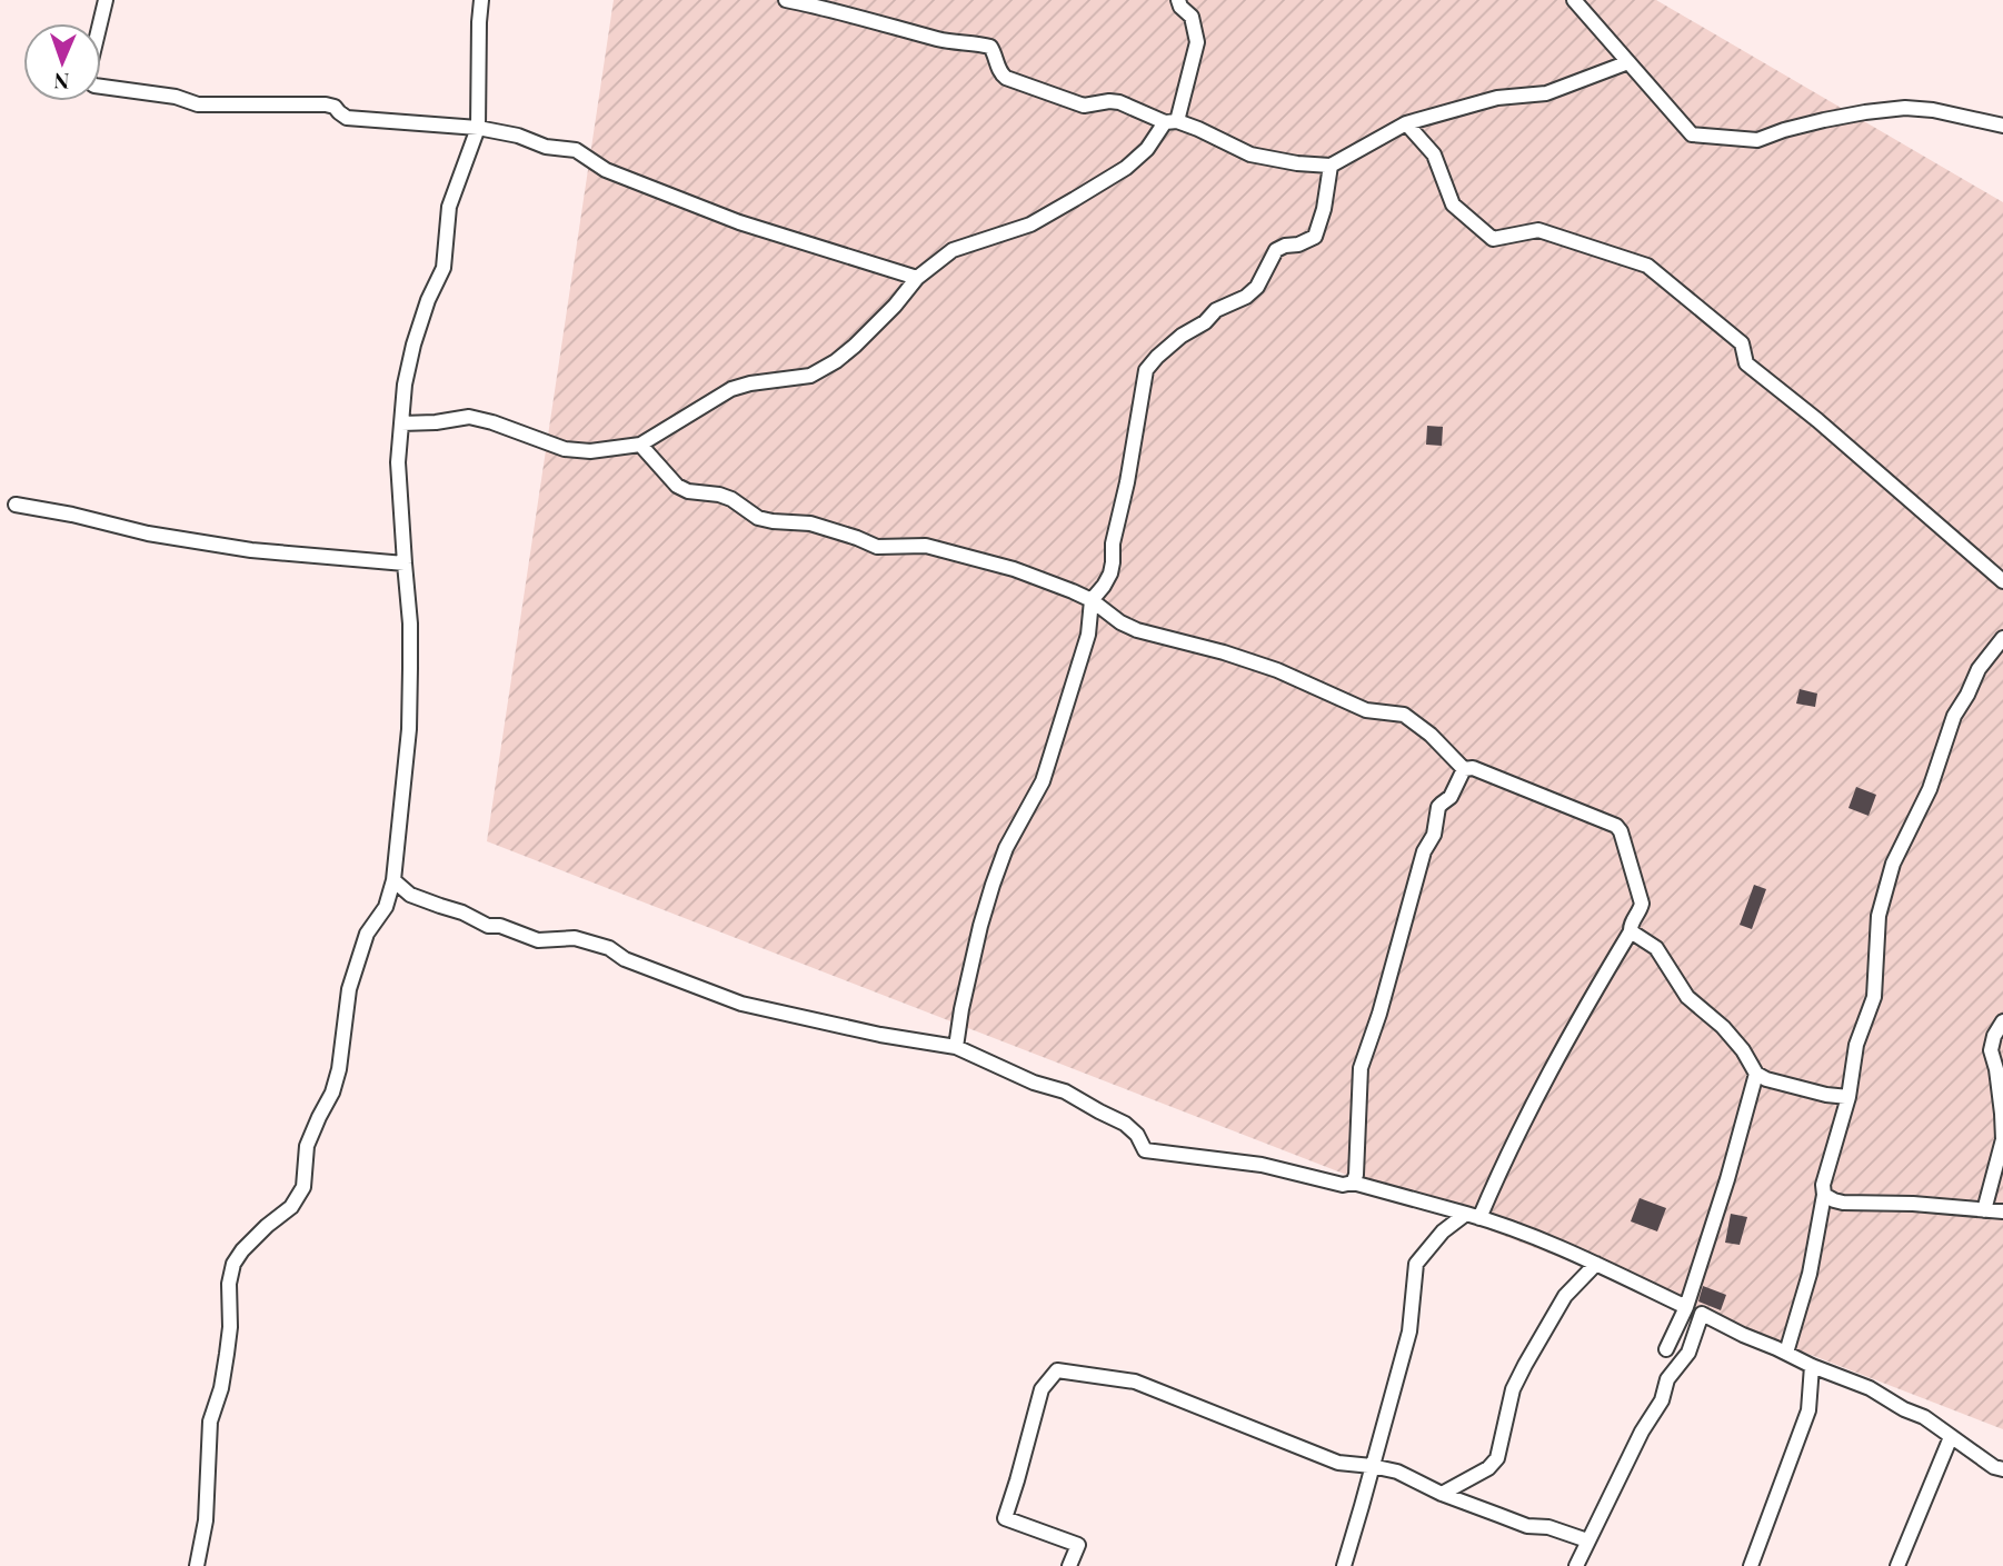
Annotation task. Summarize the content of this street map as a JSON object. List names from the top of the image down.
{
  "north": "bottom"
}
